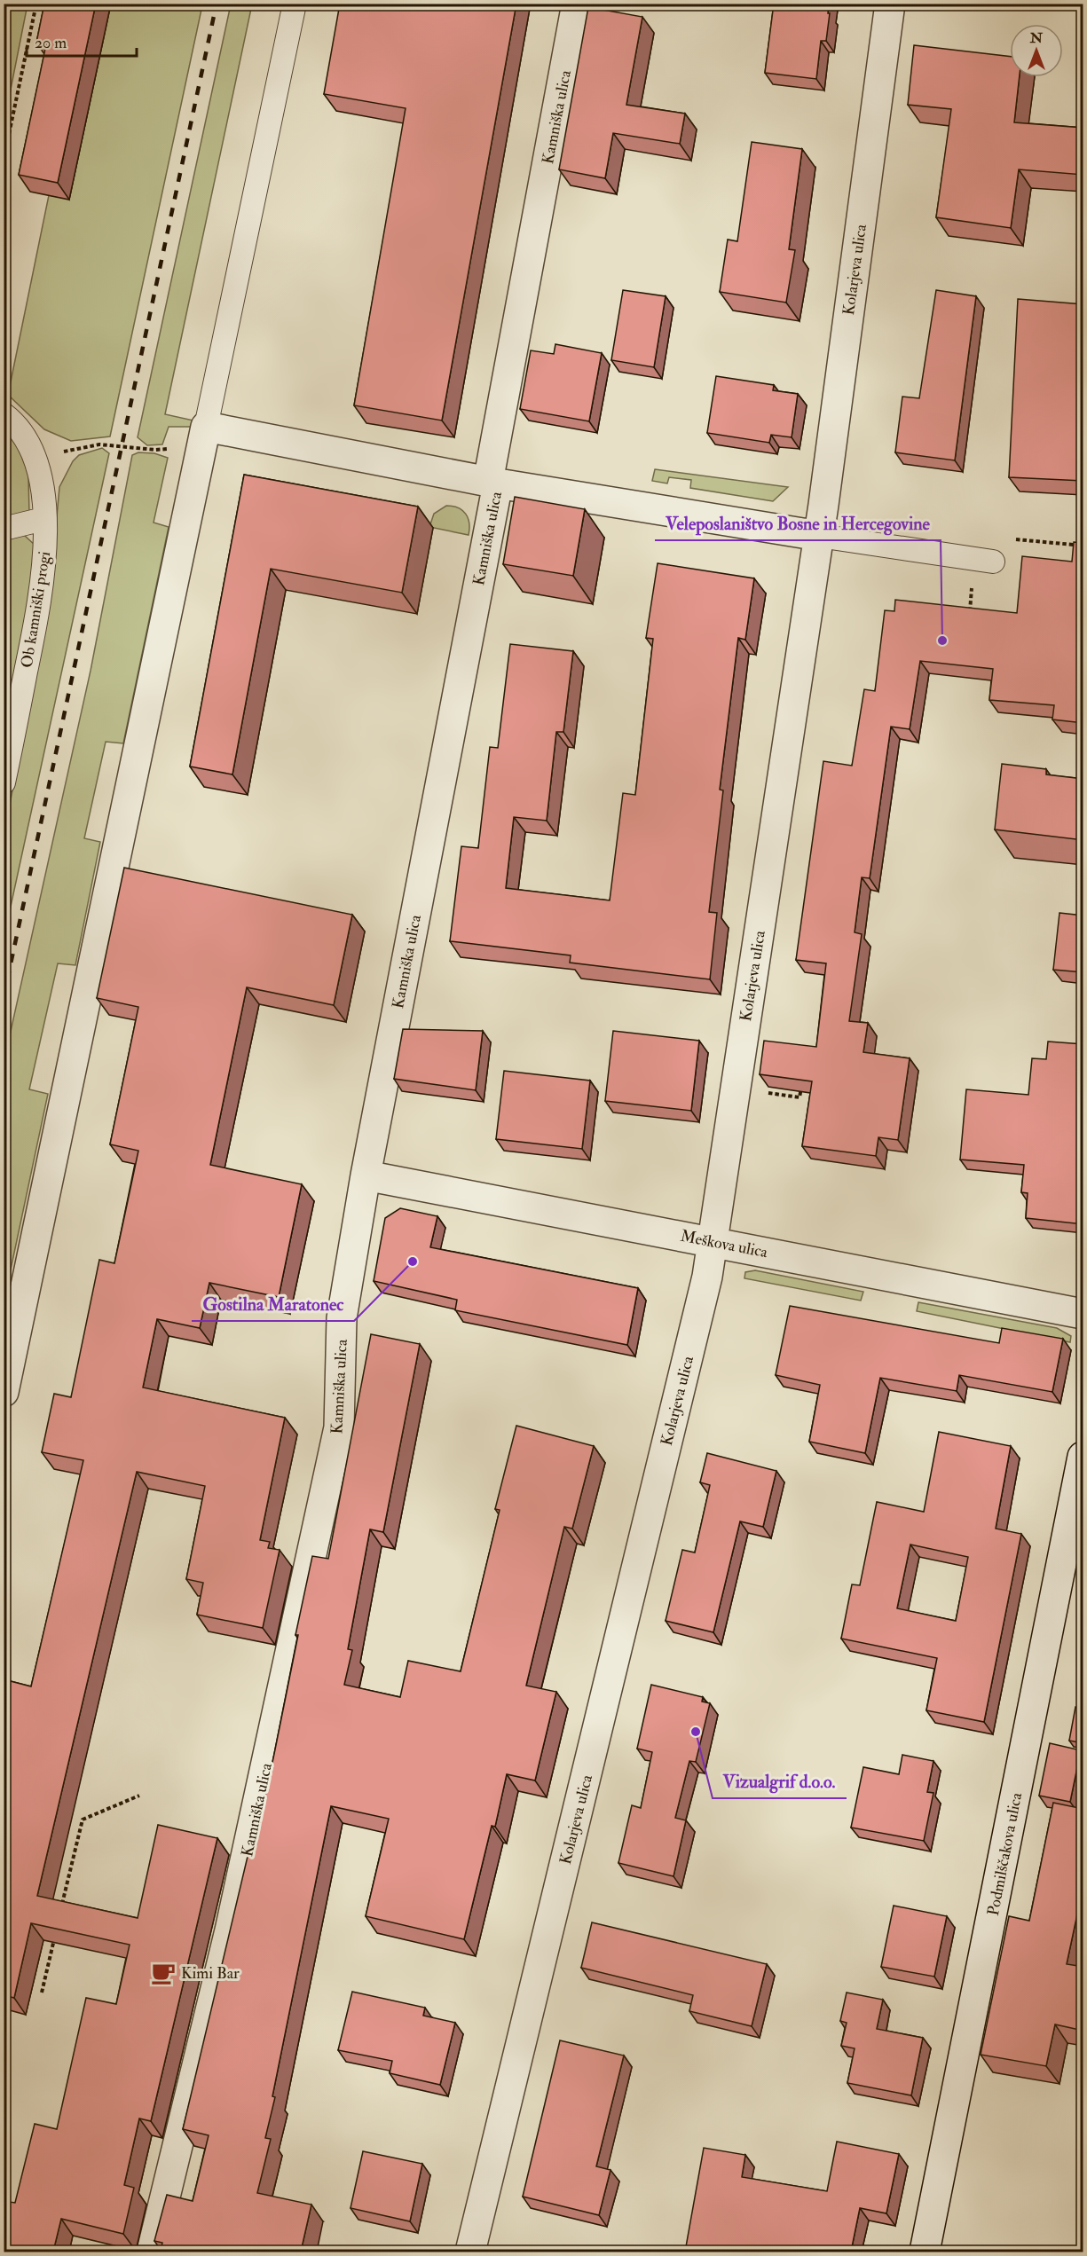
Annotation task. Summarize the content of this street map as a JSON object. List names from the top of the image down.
{
  "streets": {
    "street": [
      "Kamniška ulica",
      "Kolarjeva ulica",
      "Meškova ulica",
      "Podmilščakova ulica"
    ],
    "lane": ["Ob kamniški progi"]
  },
  "crossings": [
    ["Kamniška ulica", "Kolarjeva ulica"],
    ["Kamniška ulica", "Meškova ulica"],
    ["Kolarjeva ulica", "Meškova ulica"]
  ],
  "places": {
    "other": ["Veleposlaništvo Bosne in Hercegovine", "Gostilna Maratonec", "Vizualgrif d.o.o."],
    "cafe": ["Kimi Bar"]
  },
  "scale_bar": "20 m",
  "north": "top"
}
